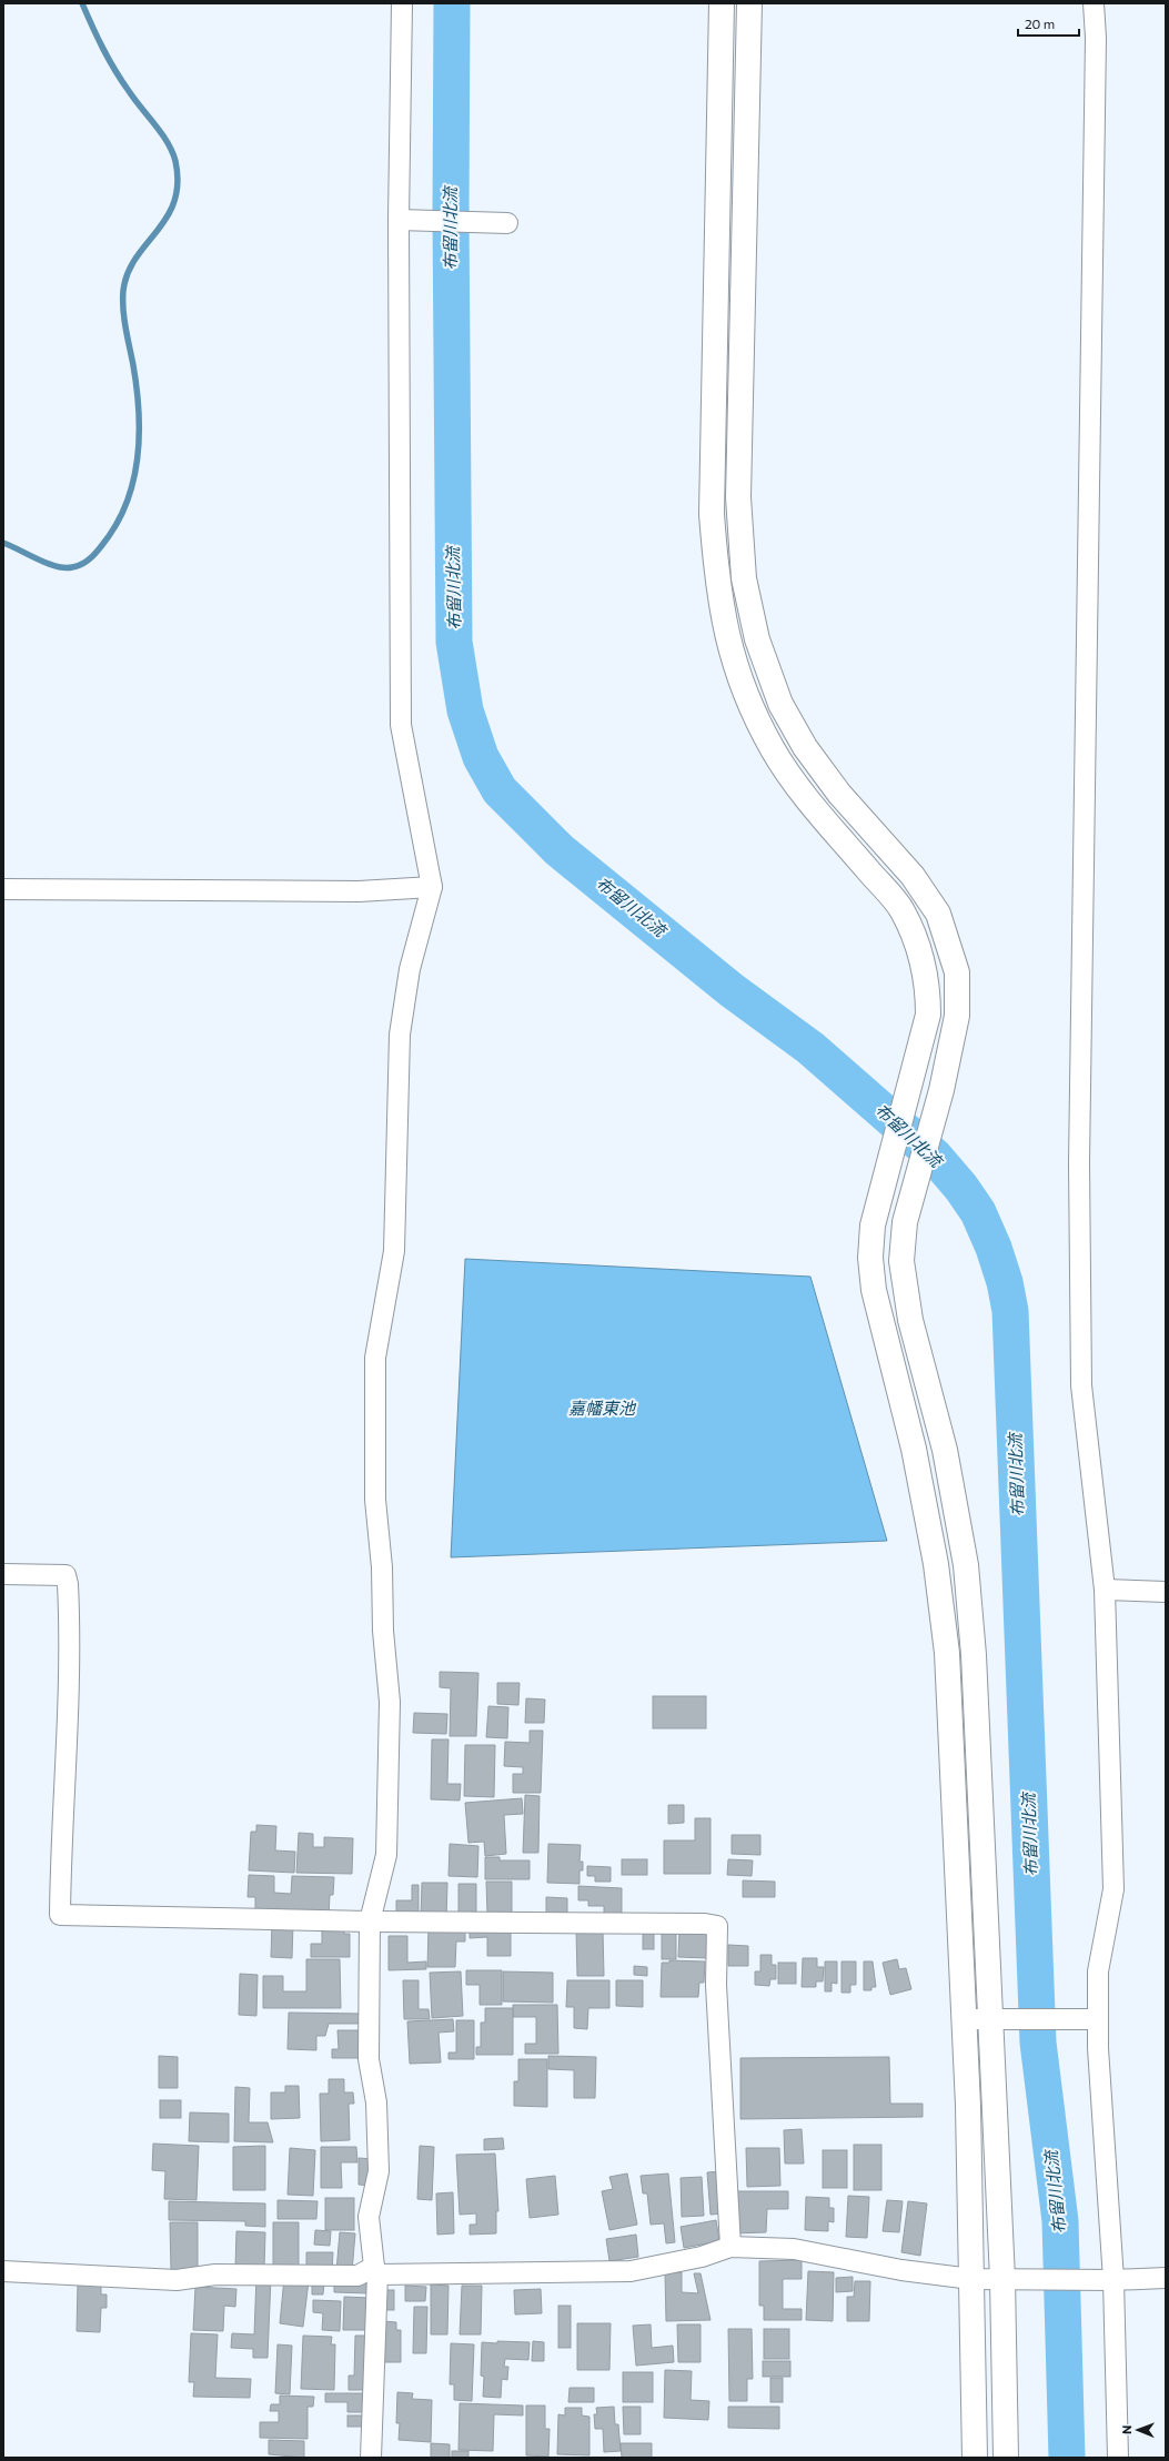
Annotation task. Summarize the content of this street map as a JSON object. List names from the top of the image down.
{
  "water": ["布留川北流", "嘉幡東池"],
  "scale_bar": "20 m",
  "north": "left"
}
